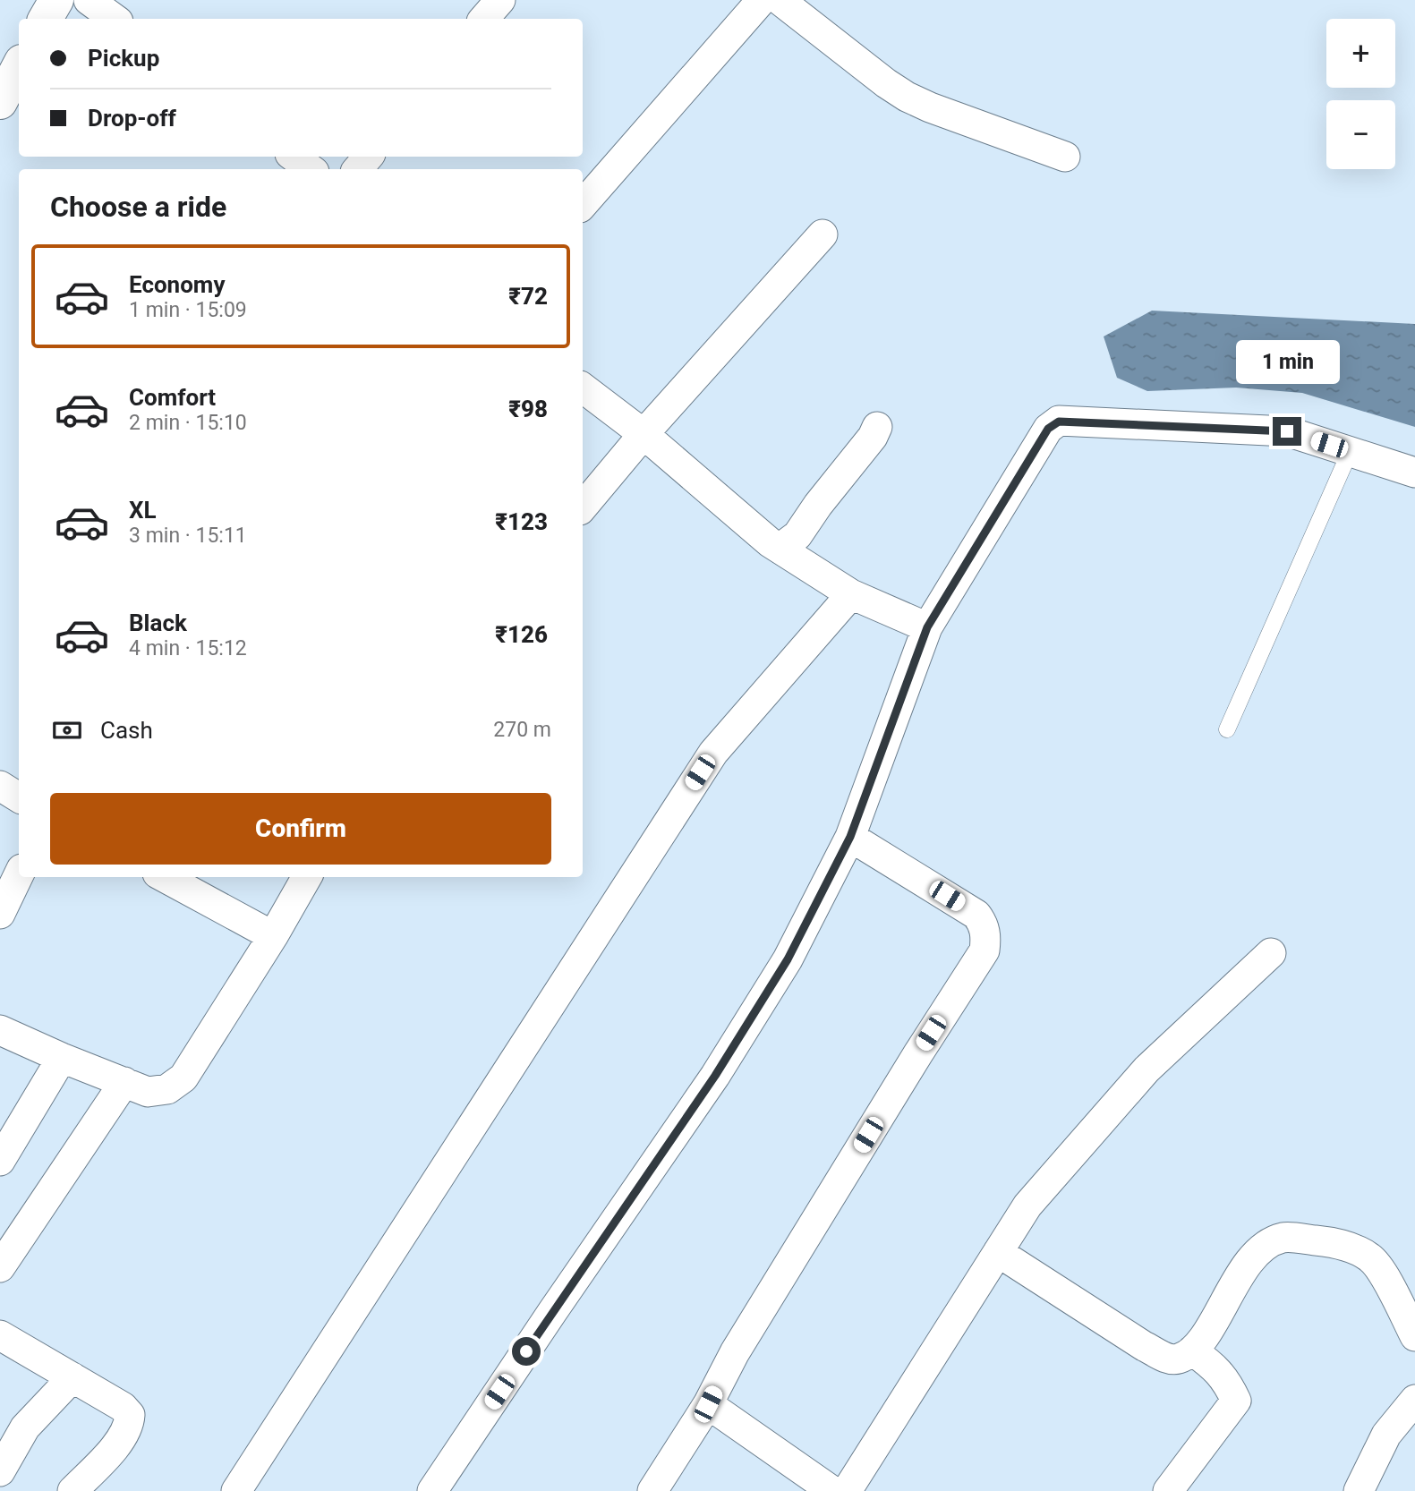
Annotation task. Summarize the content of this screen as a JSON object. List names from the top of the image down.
{
  "page": {
    "map_buttons": ["+", "−"],
    "banner": ["Pickup", "Drop-off"],
    "heading": "Choose a ride",
    "list": [
      {
        "name": "Economy",
        "note": "1 min · 15:09",
        "value": "₹72"
      },
      {
        "name": "Comfort",
        "note": "2 min · 15:10",
        "value": "₹98"
      },
      {
        "name": "XL",
        "note": "3 min · 15:11",
        "value": "₹123"
      },
      {
        "name": "Black",
        "note": "4 min · 15:12",
        "value": "₹126"
      }
    ],
    "bubble": "1 min",
    "pay": ["Cash", "270 m"],
    "buttons": "Confirm"
  }
}
